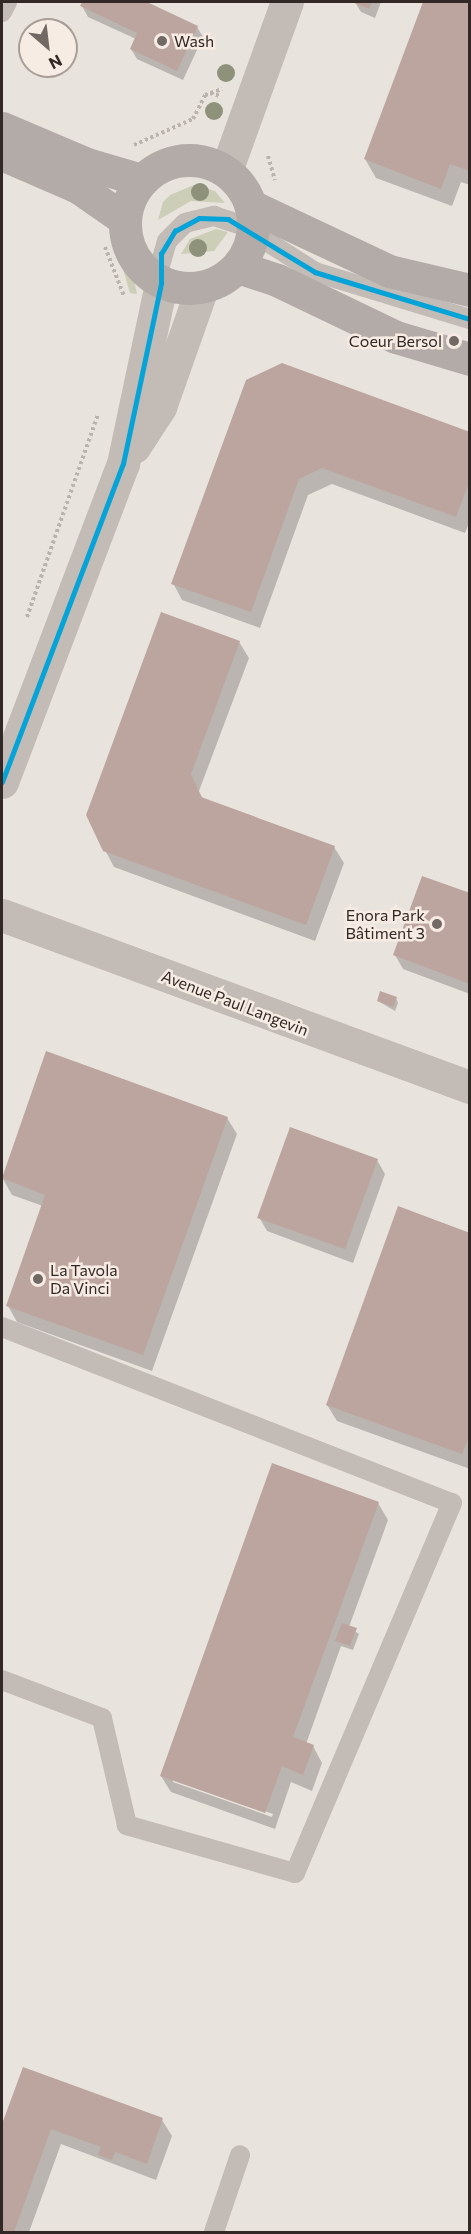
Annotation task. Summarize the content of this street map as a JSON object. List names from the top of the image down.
{
  "streets": {
    "street": ["Avenue Paul Langevin"]
  },
  "places": [
    "Wash",
    "Coeur Bersol",
    "Enora Park Bâtiment 3",
    "La Tavola Da Vinci"
  ],
  "north": "bottom right"
}
